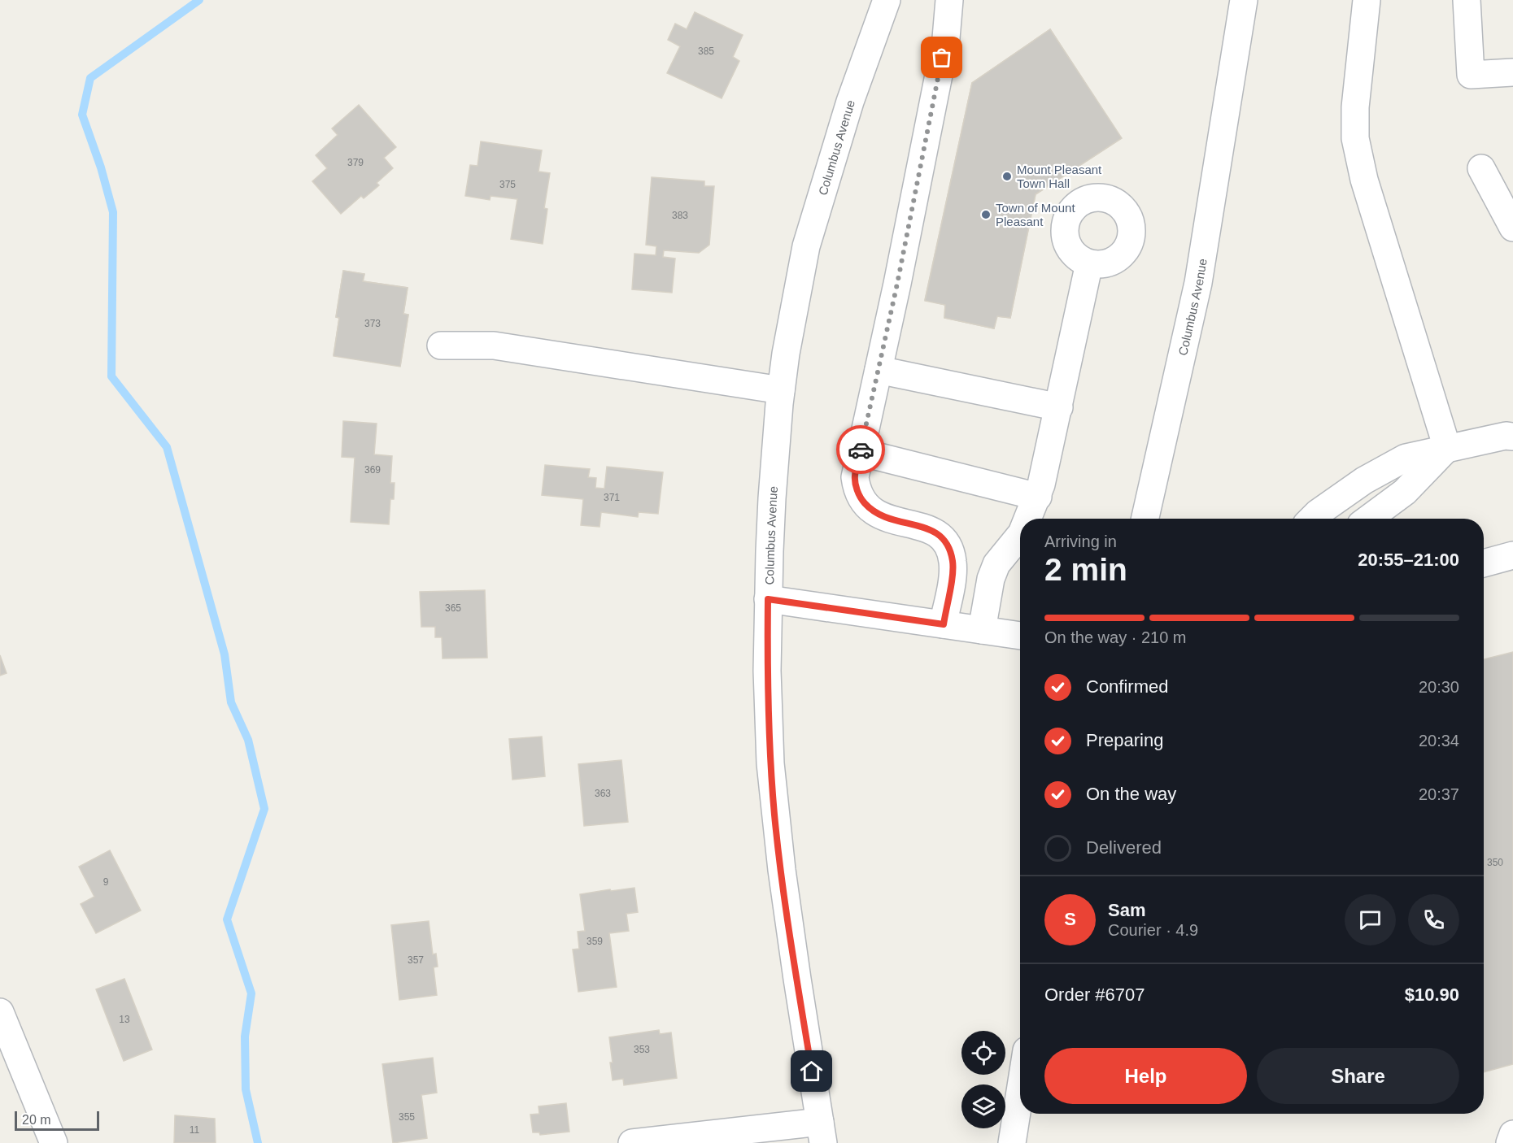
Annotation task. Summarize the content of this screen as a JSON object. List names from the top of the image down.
{
  "streets": {
    "street": ["Columbus Avenue"]
  },
  "places": ["Mount Pleasant Town Hall", "Town of Mount Pleasant"],
  "house_numbers": [
    "385",
    "379",
    "375",
    "383",
    "373",
    "369",
    "371",
    "365",
    "363",
    "350",
    "9",
    "359",
    "357",
    "13",
    "353",
    "355",
    "11"
  ],
  "scale_bar": "20 m",
  "page": {
    "heading": ["2 min", "Arriving in", "20:55–21:00"],
    "panel": [
      "Sam",
      "Courier · 4.9",
      "Order #6707",
      "$10.90"
    ],
    "bar": "On the way · 210 m",
    "list": [
      ["Confirmed", "20:30"],
      ["Preparing", "20:34"],
      ["On the way", "20:37"],
      "Delivered"
    ],
    "round": "S",
    "buttons": ["Help", "Share"],
    "scale": "20 m"
  }
}
